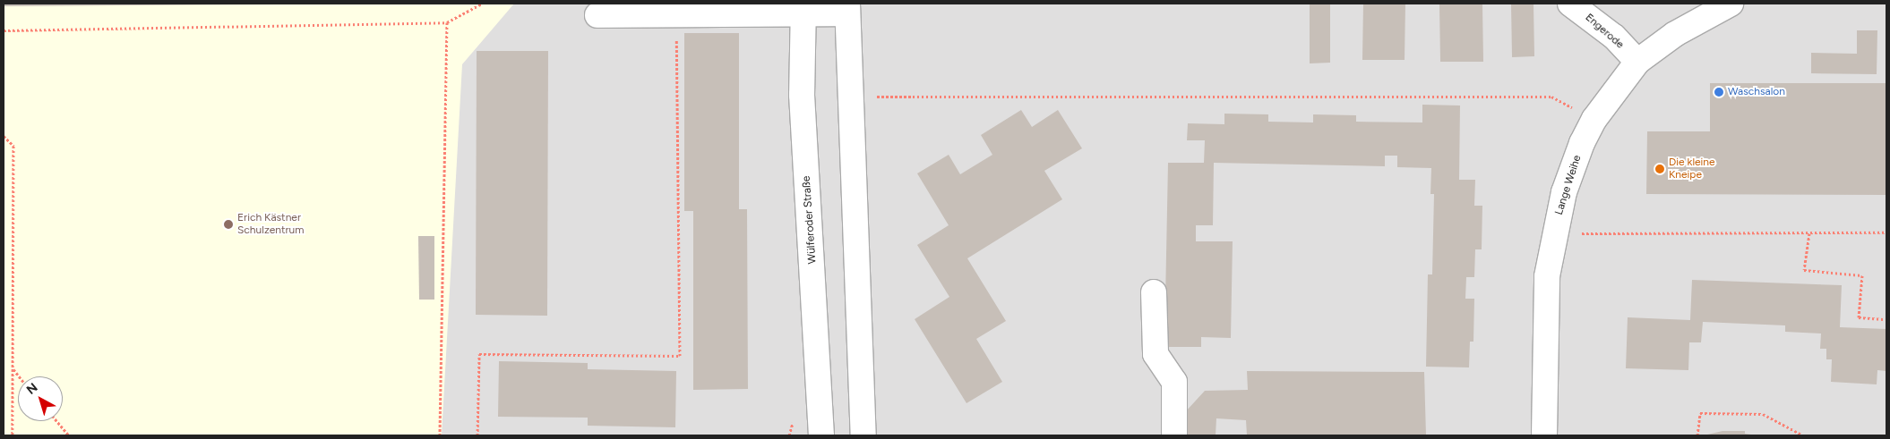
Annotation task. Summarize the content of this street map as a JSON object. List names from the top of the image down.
{
  "streets": {
    "street": ["Engerode", "Lange Weihe", "Wülferoder Straße"]
  },
  "crossings": [
    ["Engerode", "Lange Weihe"]
  ],
  "places": ["Waschsalon", "Die kleine Kneipe", "Erich Kästner Schulzentrum"],
  "north": "top left"
}
